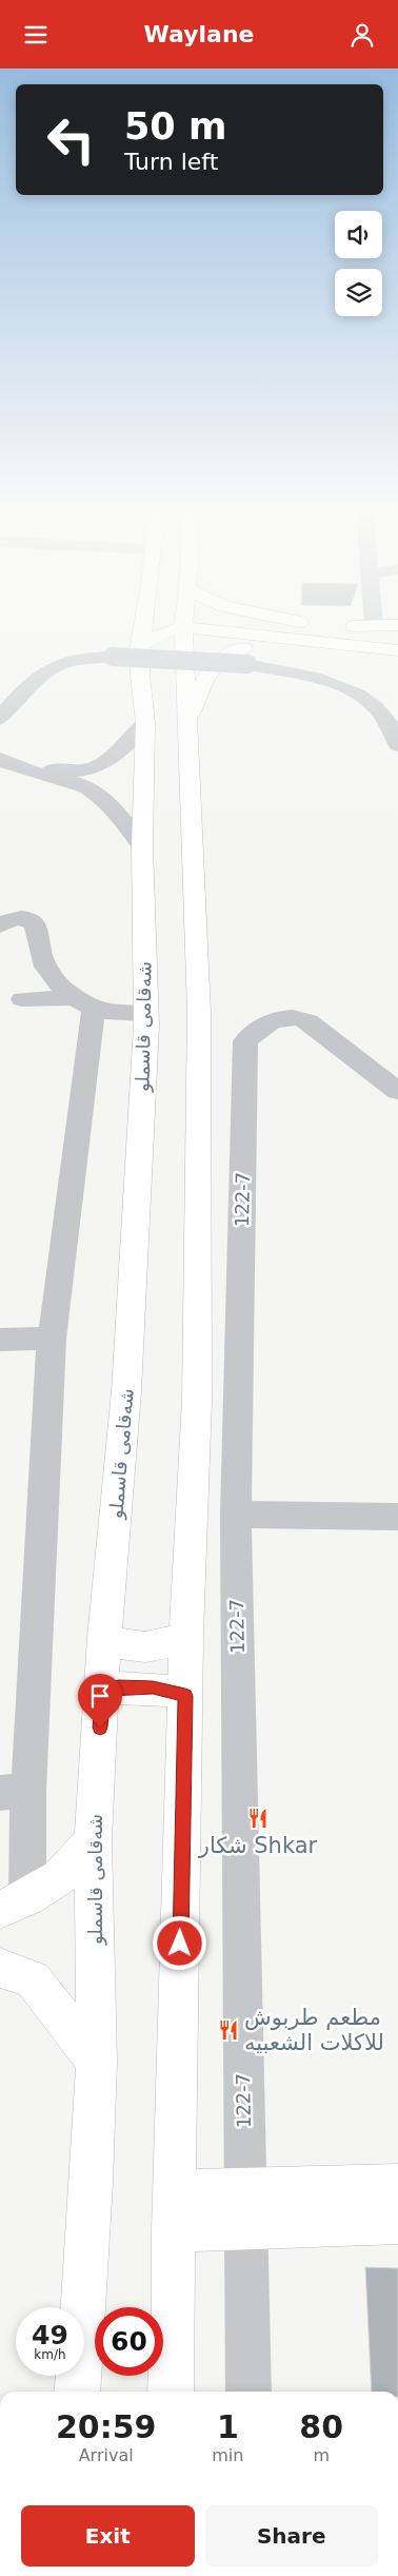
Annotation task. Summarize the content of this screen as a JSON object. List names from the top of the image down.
{
  "streets": {
    "main road": ["شەقامی قاسملو"],
    "street": ["122-7"]
  },
  "places": {
    "restaurant": ["شکار Shkar", "مطعم طربوش للاكلات الشعبيه"]
  },
  "page": {
    "header": "Waylane",
    "turn": ["50 m", "Turn left"],
    "speed": "49 km/h",
    "limit": "60",
    "eta": [
      "20:59",
      "Arrival",
      "1",
      "min",
      "80",
      "m"
    ],
    "buttons": ["Exit", "Share"]
  }
}
